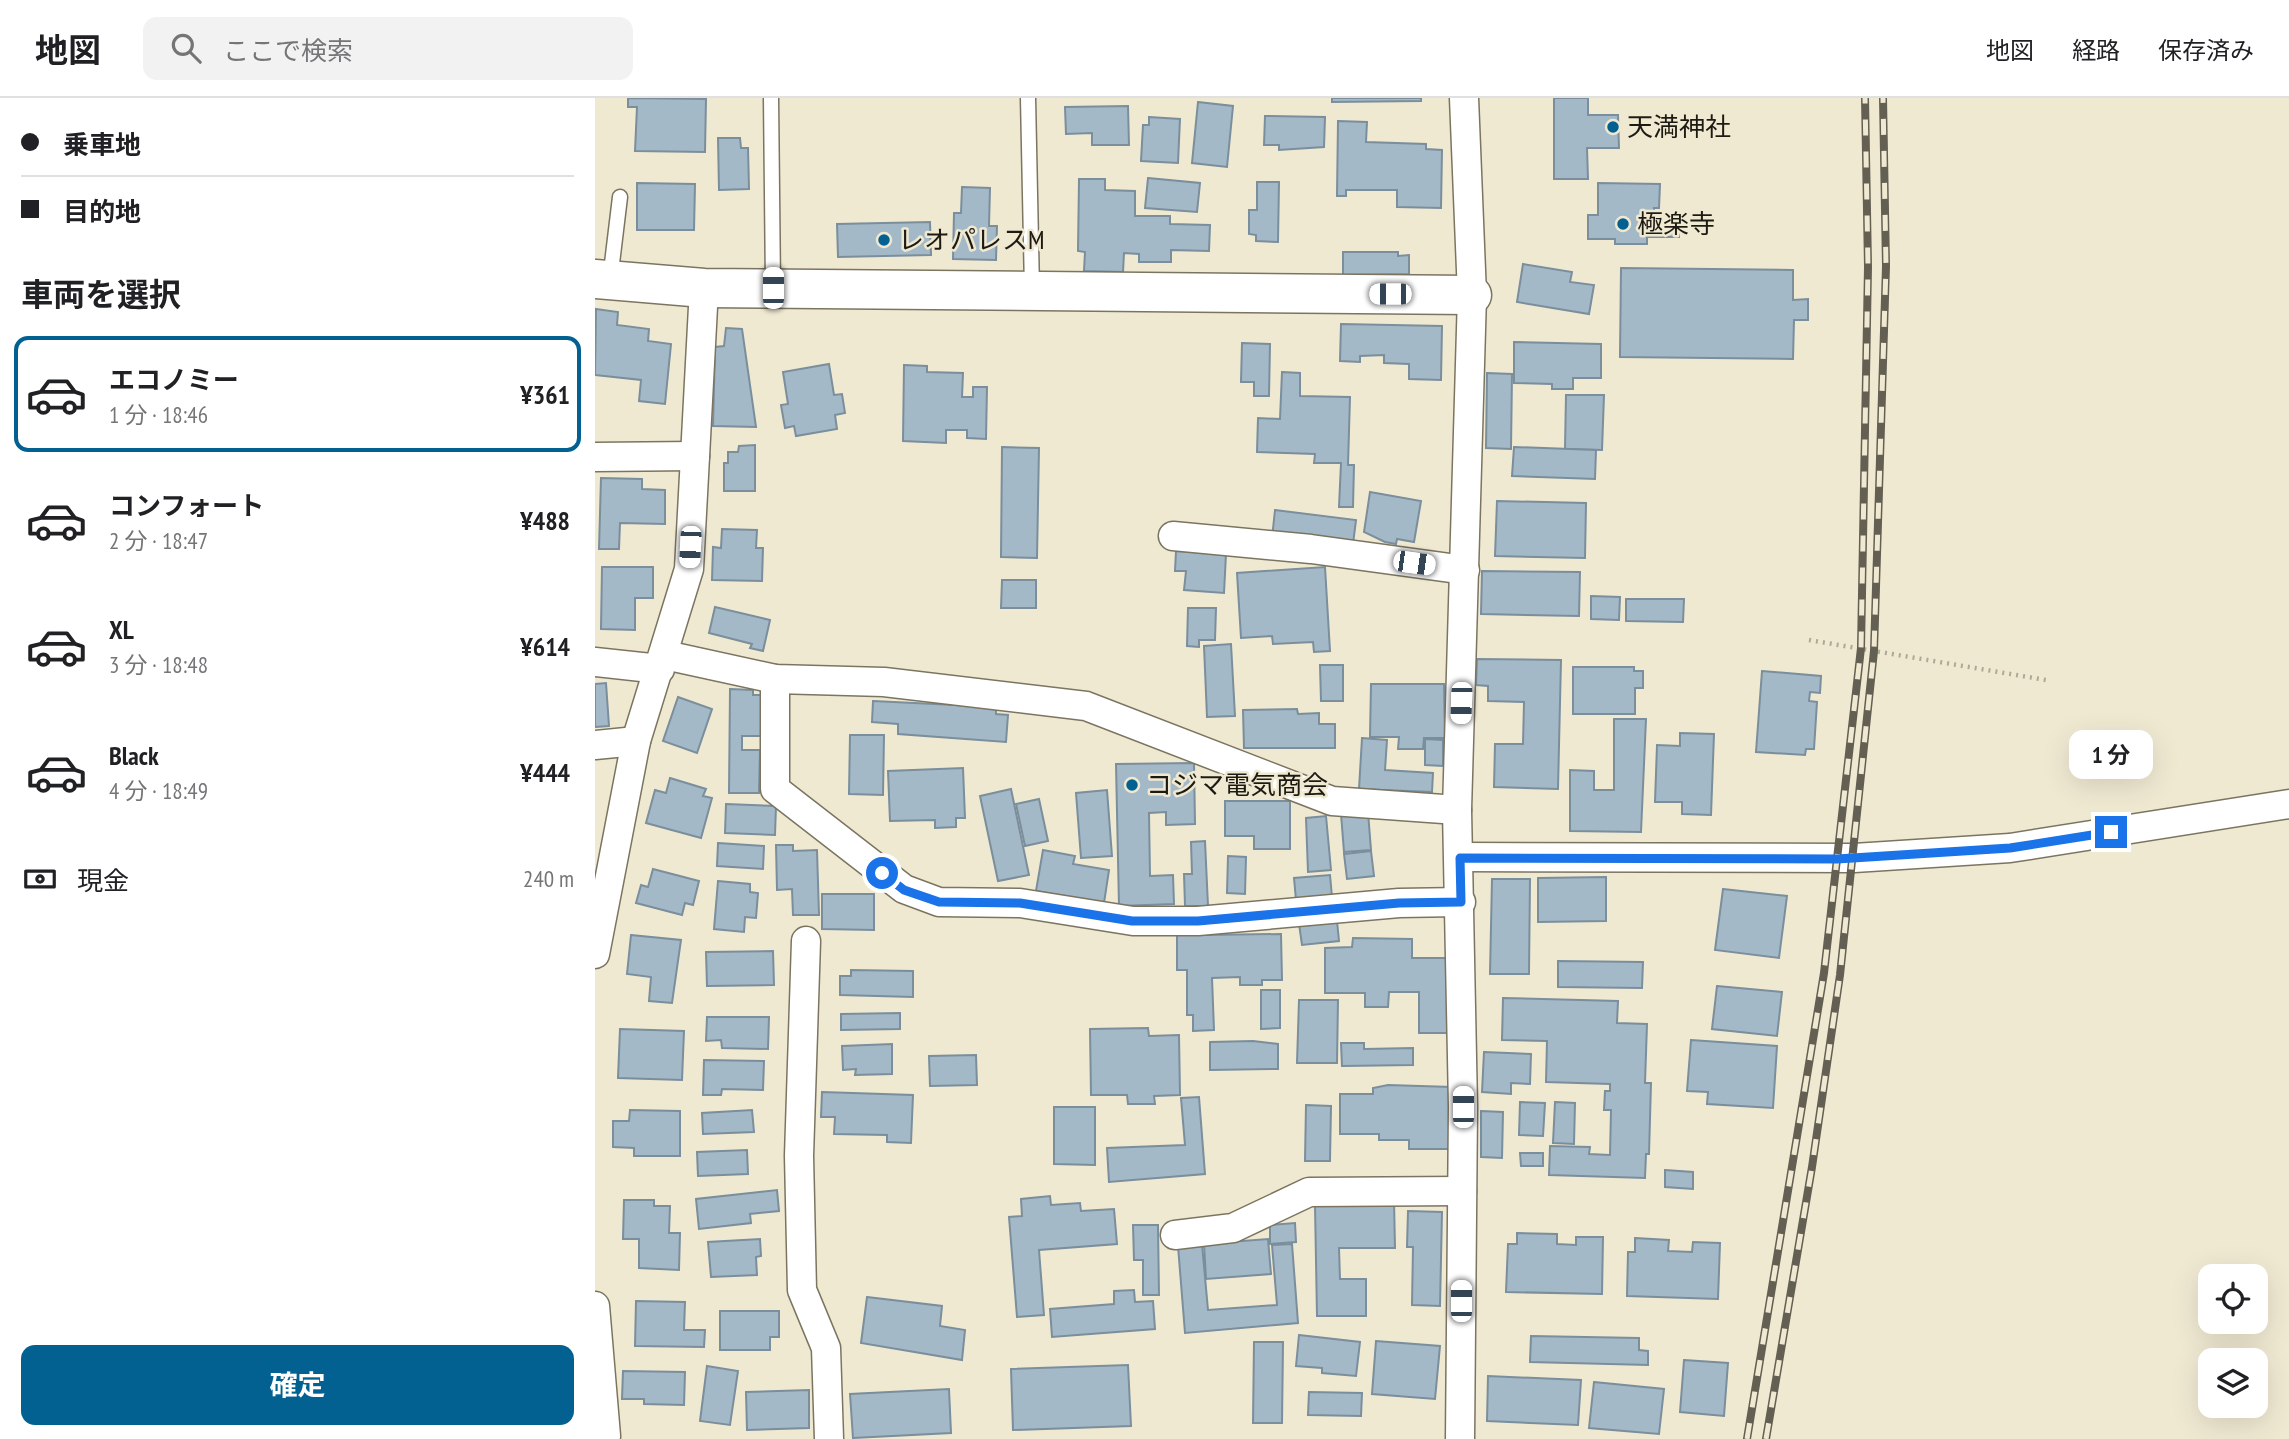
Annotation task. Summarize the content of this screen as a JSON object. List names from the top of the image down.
{
  "places": [
    "天満神社",
    "極楽寺",
    "レオパレスM",
    "コジマ電気商会"
  ],
  "page": {
    "header": "地図",
    "search": "ここで検索",
    "nav": ["地図", "経路", "保存済み"],
    "banner": ["乗車地", "目的地"],
    "heading": "車両を選択",
    "list": [
      {
        "name": "エコノミー",
        "note": "1 分 · 18:46",
        "value": "¥361"
      },
      {
        "name": "コンフォート",
        "note": "2 分 · 18:47",
        "value": "¥488"
      },
      {
        "name": "XL",
        "note": "3 分 · 18:48",
        "value": "¥614"
      },
      {
        "name": "Black",
        "note": "4 分 · 18:49",
        "value": "¥444"
      }
    ],
    "bubble": "1 分",
    "pay": ["現金", "240 m"],
    "buttons": "確定"
  }
}
